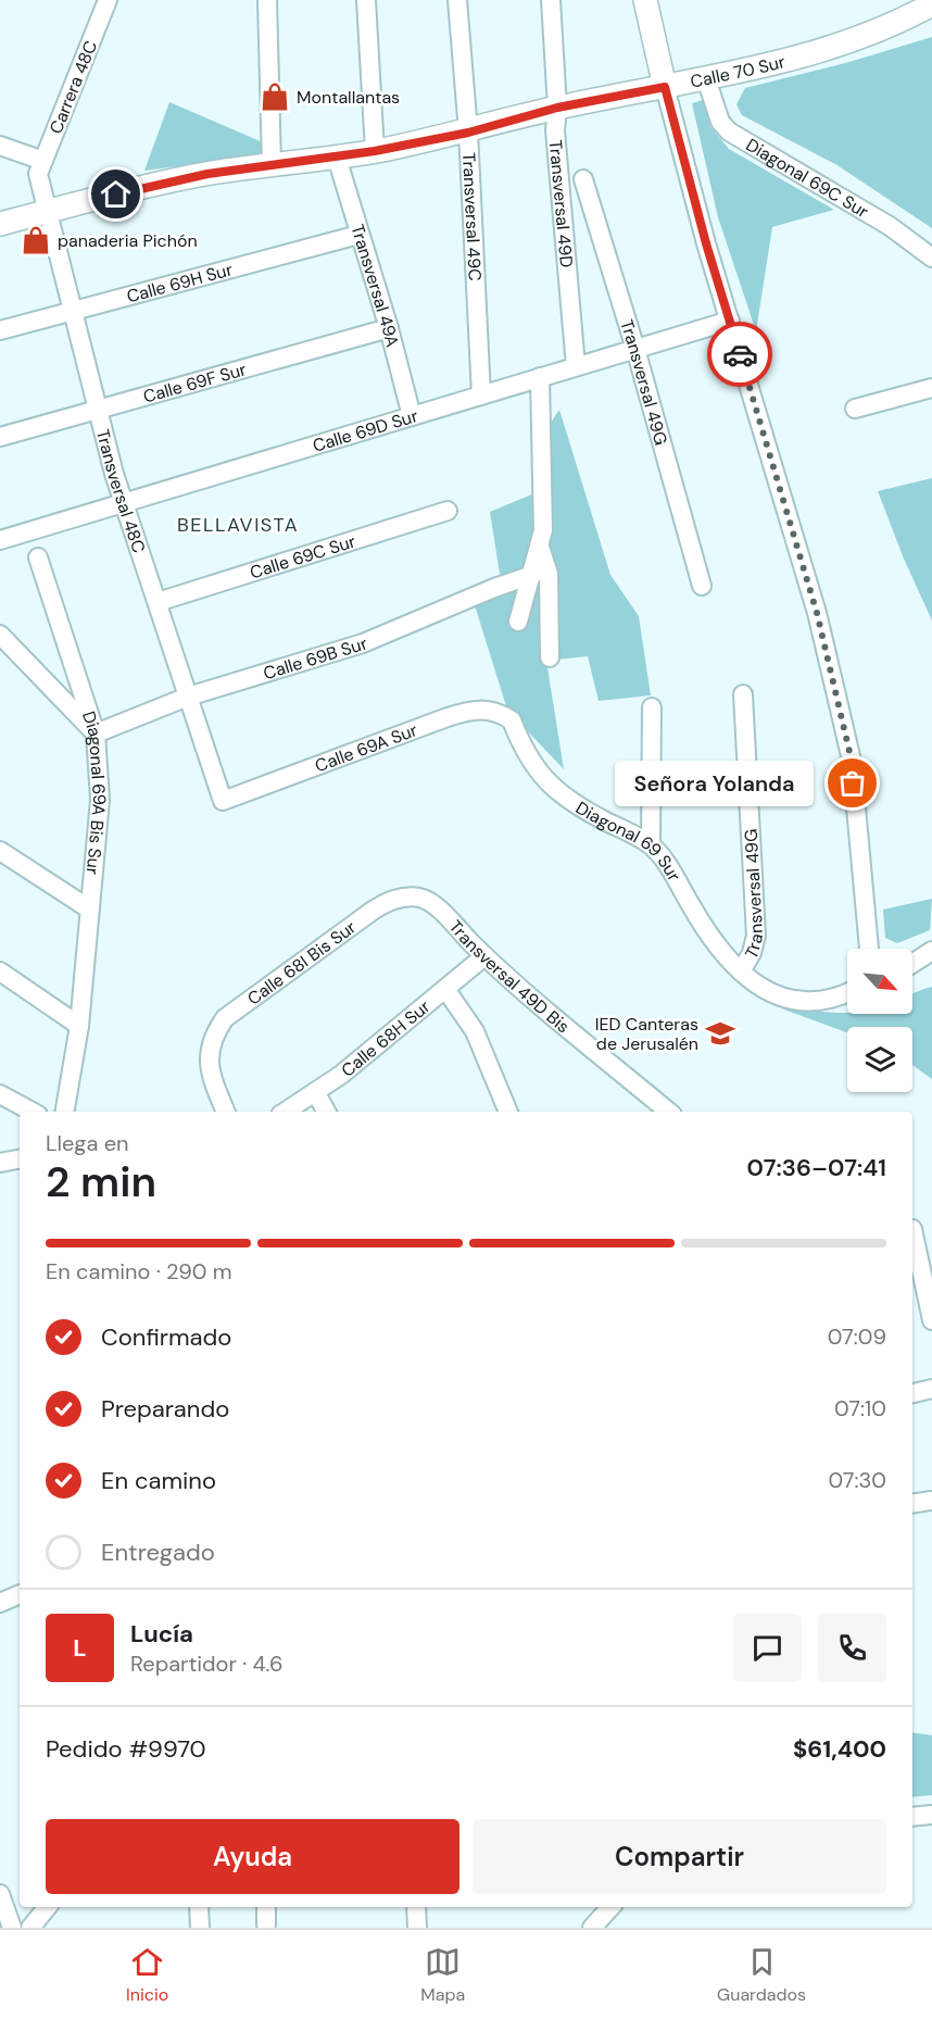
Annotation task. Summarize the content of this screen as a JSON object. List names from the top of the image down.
{
  "streets": {
    "street": [
      "Calle 70 Sur",
      "Carrera 48C",
      "Diagonal 69C Sur",
      "Transversal 49D",
      "Transversal 49C",
      "Calle 69H Sur",
      "Transversal 49A",
      "Calle 69F Sur",
      "Transversal 49G",
      "Calle 69D Sur",
      "Transversal 48C",
      "Calle 69C Sur",
      "Calle 69B Sur",
      "Calle 69A Sur",
      "Diagonal 69A Bis Sur",
      "Diagonal 69 Sur",
      "Calle 68I Bis Sur",
      "Transversal 49D Bis",
      "Calle 68H Sur"
    ]
  },
  "crossings": [
    ["Calle 70 Sur", "Diagonal 69C Sur"],
    ["Calle 70 Sur", "Transversal 49D"],
    ["Calle 70 Sur", "Transversal 49C"],
    ["Calle 70 Sur", "Transversal 49A"],
    ["Calle 70 Sur", "Transversal 48C"],
    ["Carrera 48C", "Transversal 48C"],
    ["Transversal 49D", "Calle 69D Sur"],
    ["Transversal 49C", "Calle 69D Sur"],
    ["Calle 69H Sur", "Transversal 49A"],
    ["Calle 69H Sur", "Transversal 48C"],
    ["Transversal 49A", "Calle 69F Sur"],
    ["Transversal 49A", "Calle 69D Sur"],
    ["Calle 69F Sur", "Transversal 48C"],
    ["Transversal 49G", "Calle 69D Sur"],
    ["Transversal 49G", "Diagonal 69 Sur"],
    ["Calle 69D Sur", "Transversal 48C"],
    ["Transversal 48C", "Calle 69C Sur"],
    ["Transversal 48C", "Calle 69B Sur"],
    ["Transversal 48C", "Calle 69A Sur"],
    ["Calle 69B Sur", "Diagonal 69A Bis Sur"],
    ["Calle 69A Sur", "Diagonal 69 Sur"],
    ["Calle 68I Bis Sur", "Transversal 49D Bis"],
    ["Transversal 49D Bis", "Calle 68H Sur"]
  ],
  "districts": ["BELLAVISTA"],
  "places": {
    "shop": ["Montallantas", "panaderia Pichón"],
    "other": ["Señora Yolanda"],
    "school or university": ["IED Canteras de Jerusalén"]
  },
  "north": "bottom right",
  "page": {
    "bubble": "Señora Yolanda",
    "heading": ["2 min", "Llega en", "07:36–07:41"],
    "panel": [
      "Lucía",
      "Repartidor · 4.6",
      "Pedido #9970",
      "$61,400"
    ],
    "bar": "En camino · 290 m",
    "list": [
      ["Confirmado", "07:09"],
      ["Preparando", "07:10"],
      ["En camino", "07:30"],
      "Entregado"
    ],
    "round": "L",
    "buttons": ["Ayuda", "Compartir"],
    "tabs": ["Inicio", "Mapa", "Guardados"]
  }
}
